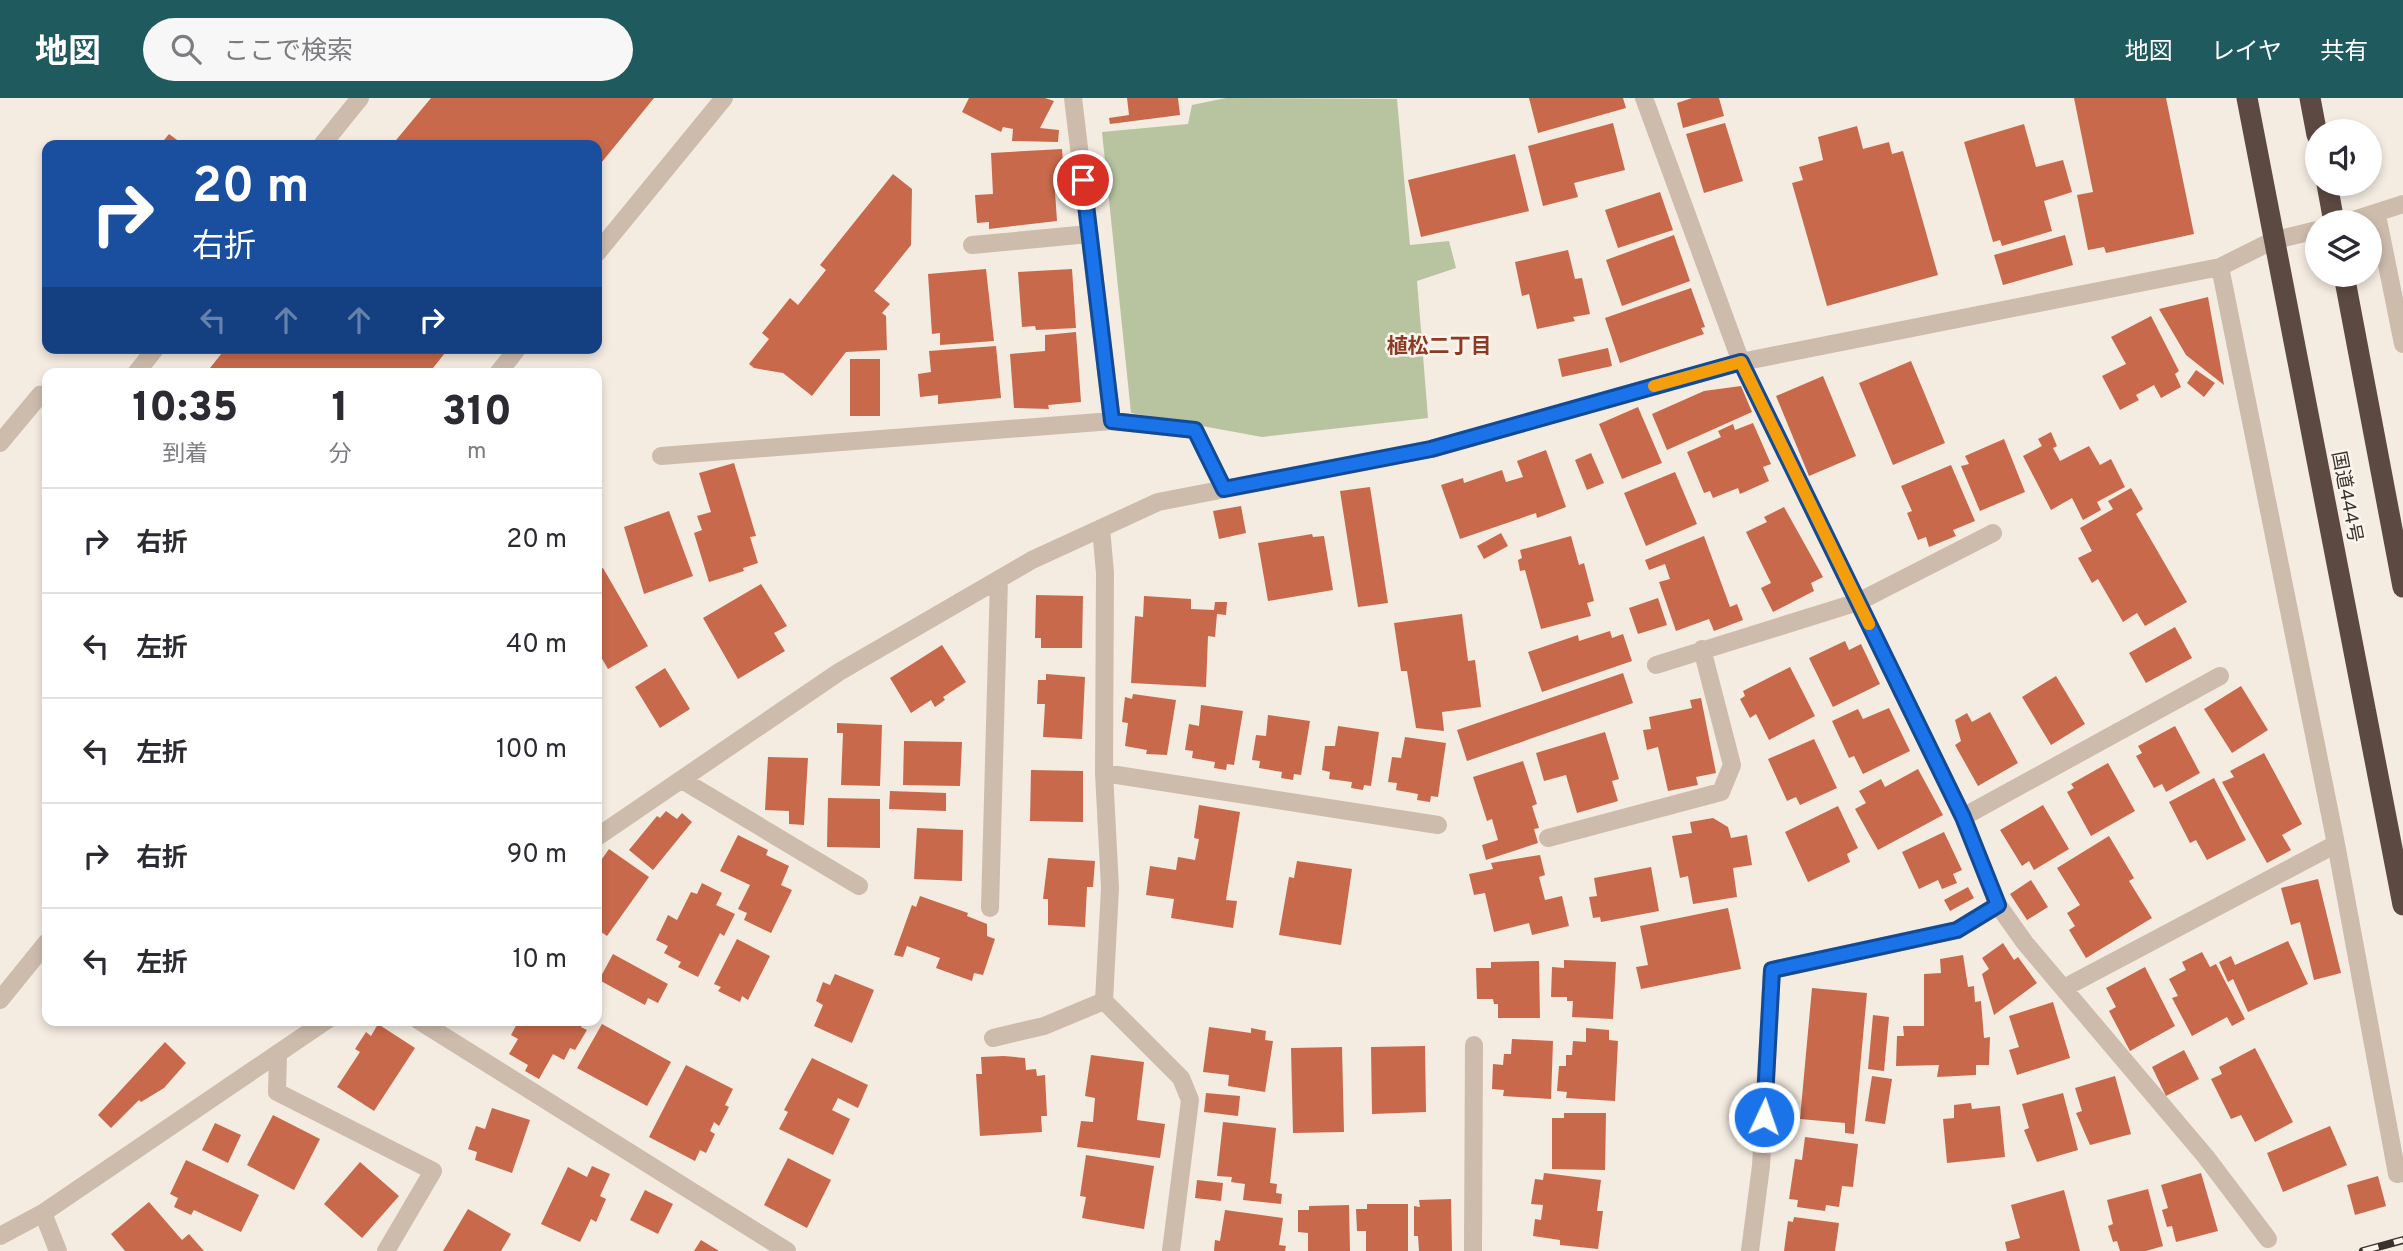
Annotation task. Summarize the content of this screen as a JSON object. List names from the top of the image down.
{
  "streets": {
    "highway": ["国道444号"]
  },
  "districts": ["植松二丁目"],
  "page": {
    "header": "地図",
    "search": "ここで検索",
    "nav": ["地図", "レイヤ", "共有"],
    "turn": ["20 m", "右折"],
    "eta": [
      "10:35",
      "到着",
      "1",
      "分",
      "310",
      "m"
    ],
    "list": [
      {
        "name": "右折",
        "value": "20 m"
      },
      {
        "name": "左折",
        "value": "40 m"
      },
      {
        "name": "左折",
        "value": "100 m"
      },
      {
        "name": "右折",
        "value": "90 m"
      },
      {
        "name": "左折",
        "value": "10 m"
      }
    ]
  }
}
